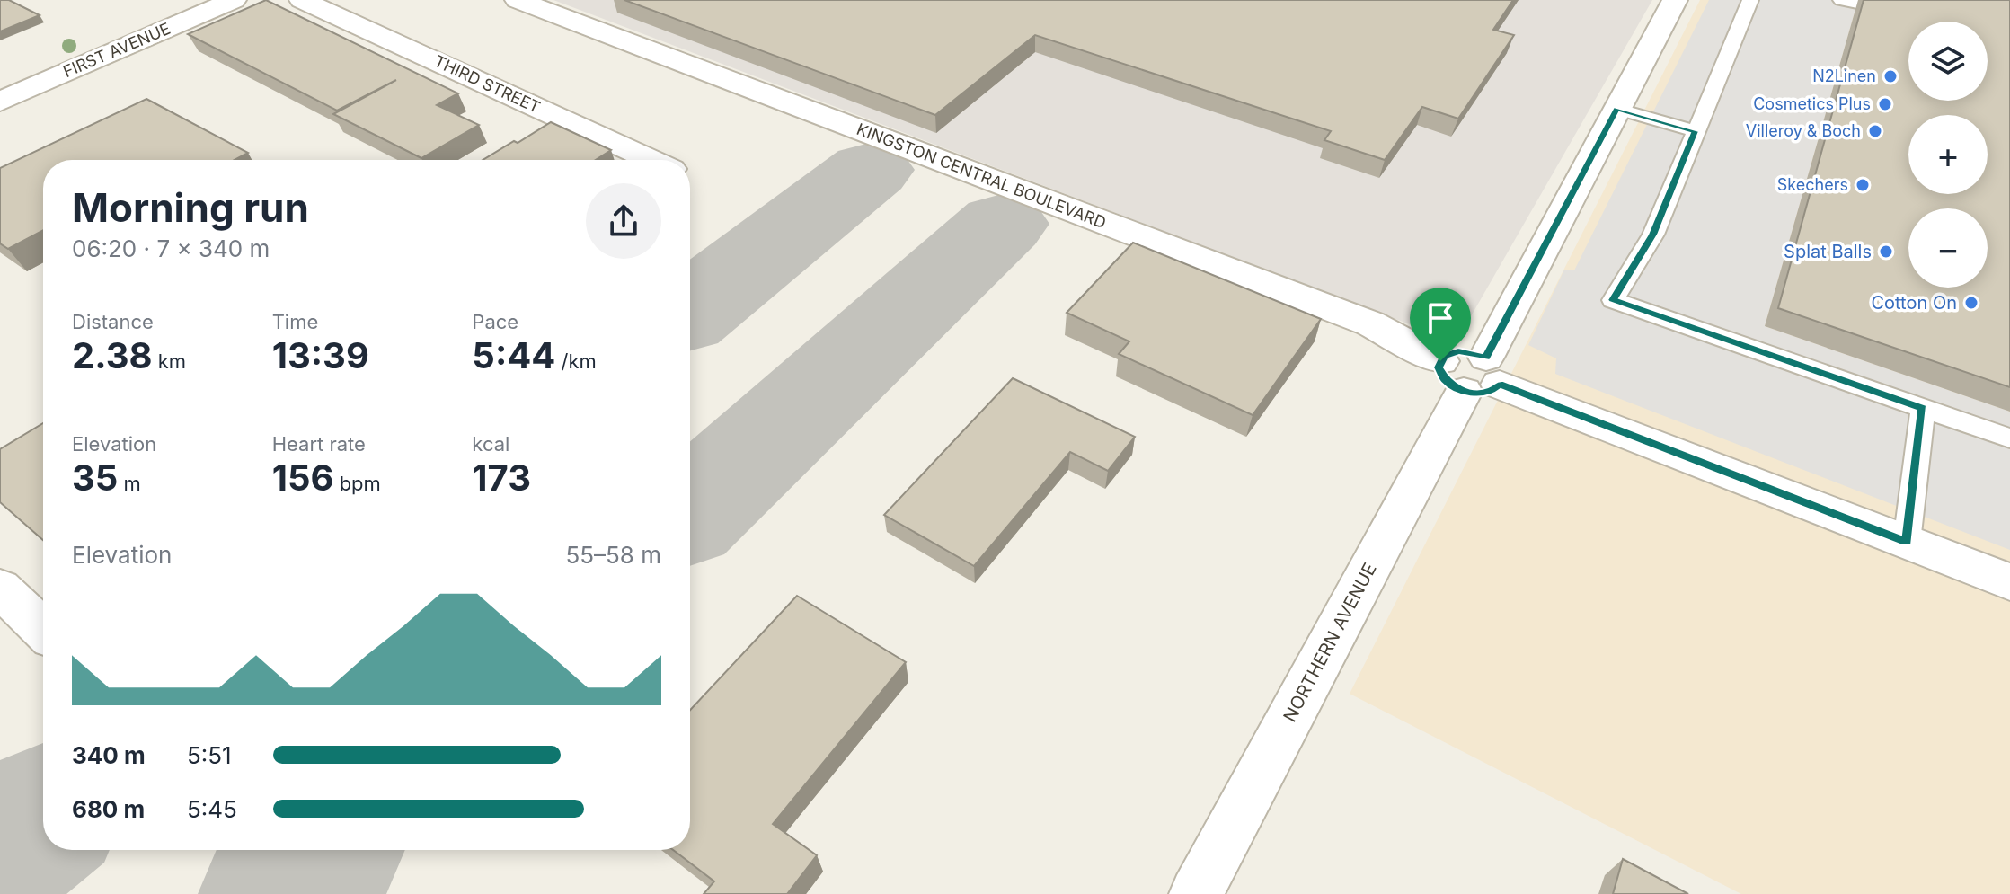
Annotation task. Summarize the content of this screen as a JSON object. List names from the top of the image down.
{
  "streets": {
    "street": [
      "FIRST AVENUE",
      "THIRD STREET",
      "KINGSTON CENTRAL BOULEVARD",
      "NORTHERN AVENUE"
    ]
  },
  "crossings": [
    ["KINGSTON CENTRAL BOULEVARD", "NORTHERN AVENUE"]
  ],
  "places": [
    "N2Linen",
    "Cosmetics Plus",
    "Villeroy & Boch",
    "Skechers",
    "Splat Balls",
    "Cotton On"
  ],
  "page": {
    "map_buttons": ["+", "−"],
    "heading": ["Morning run", "06:20 · 7 × 340 m"],
    "stats": [
      ["Distance", "2.38 km"],
      ["Time", "13:39"],
      ["Pace", "5:44 /km"],
      ["Elevation", "35 m"],
      ["Heart rate", "156 bpm"],
      ["kcal", "173"]
    ],
    "chart": ["Elevation", "55–58 m"],
    "list": [
      {
        "name": "340 m",
        "note": "5:51"
      },
      {
        "name": "680 m",
        "note": "5:45"
      }
    ]
  }
}
